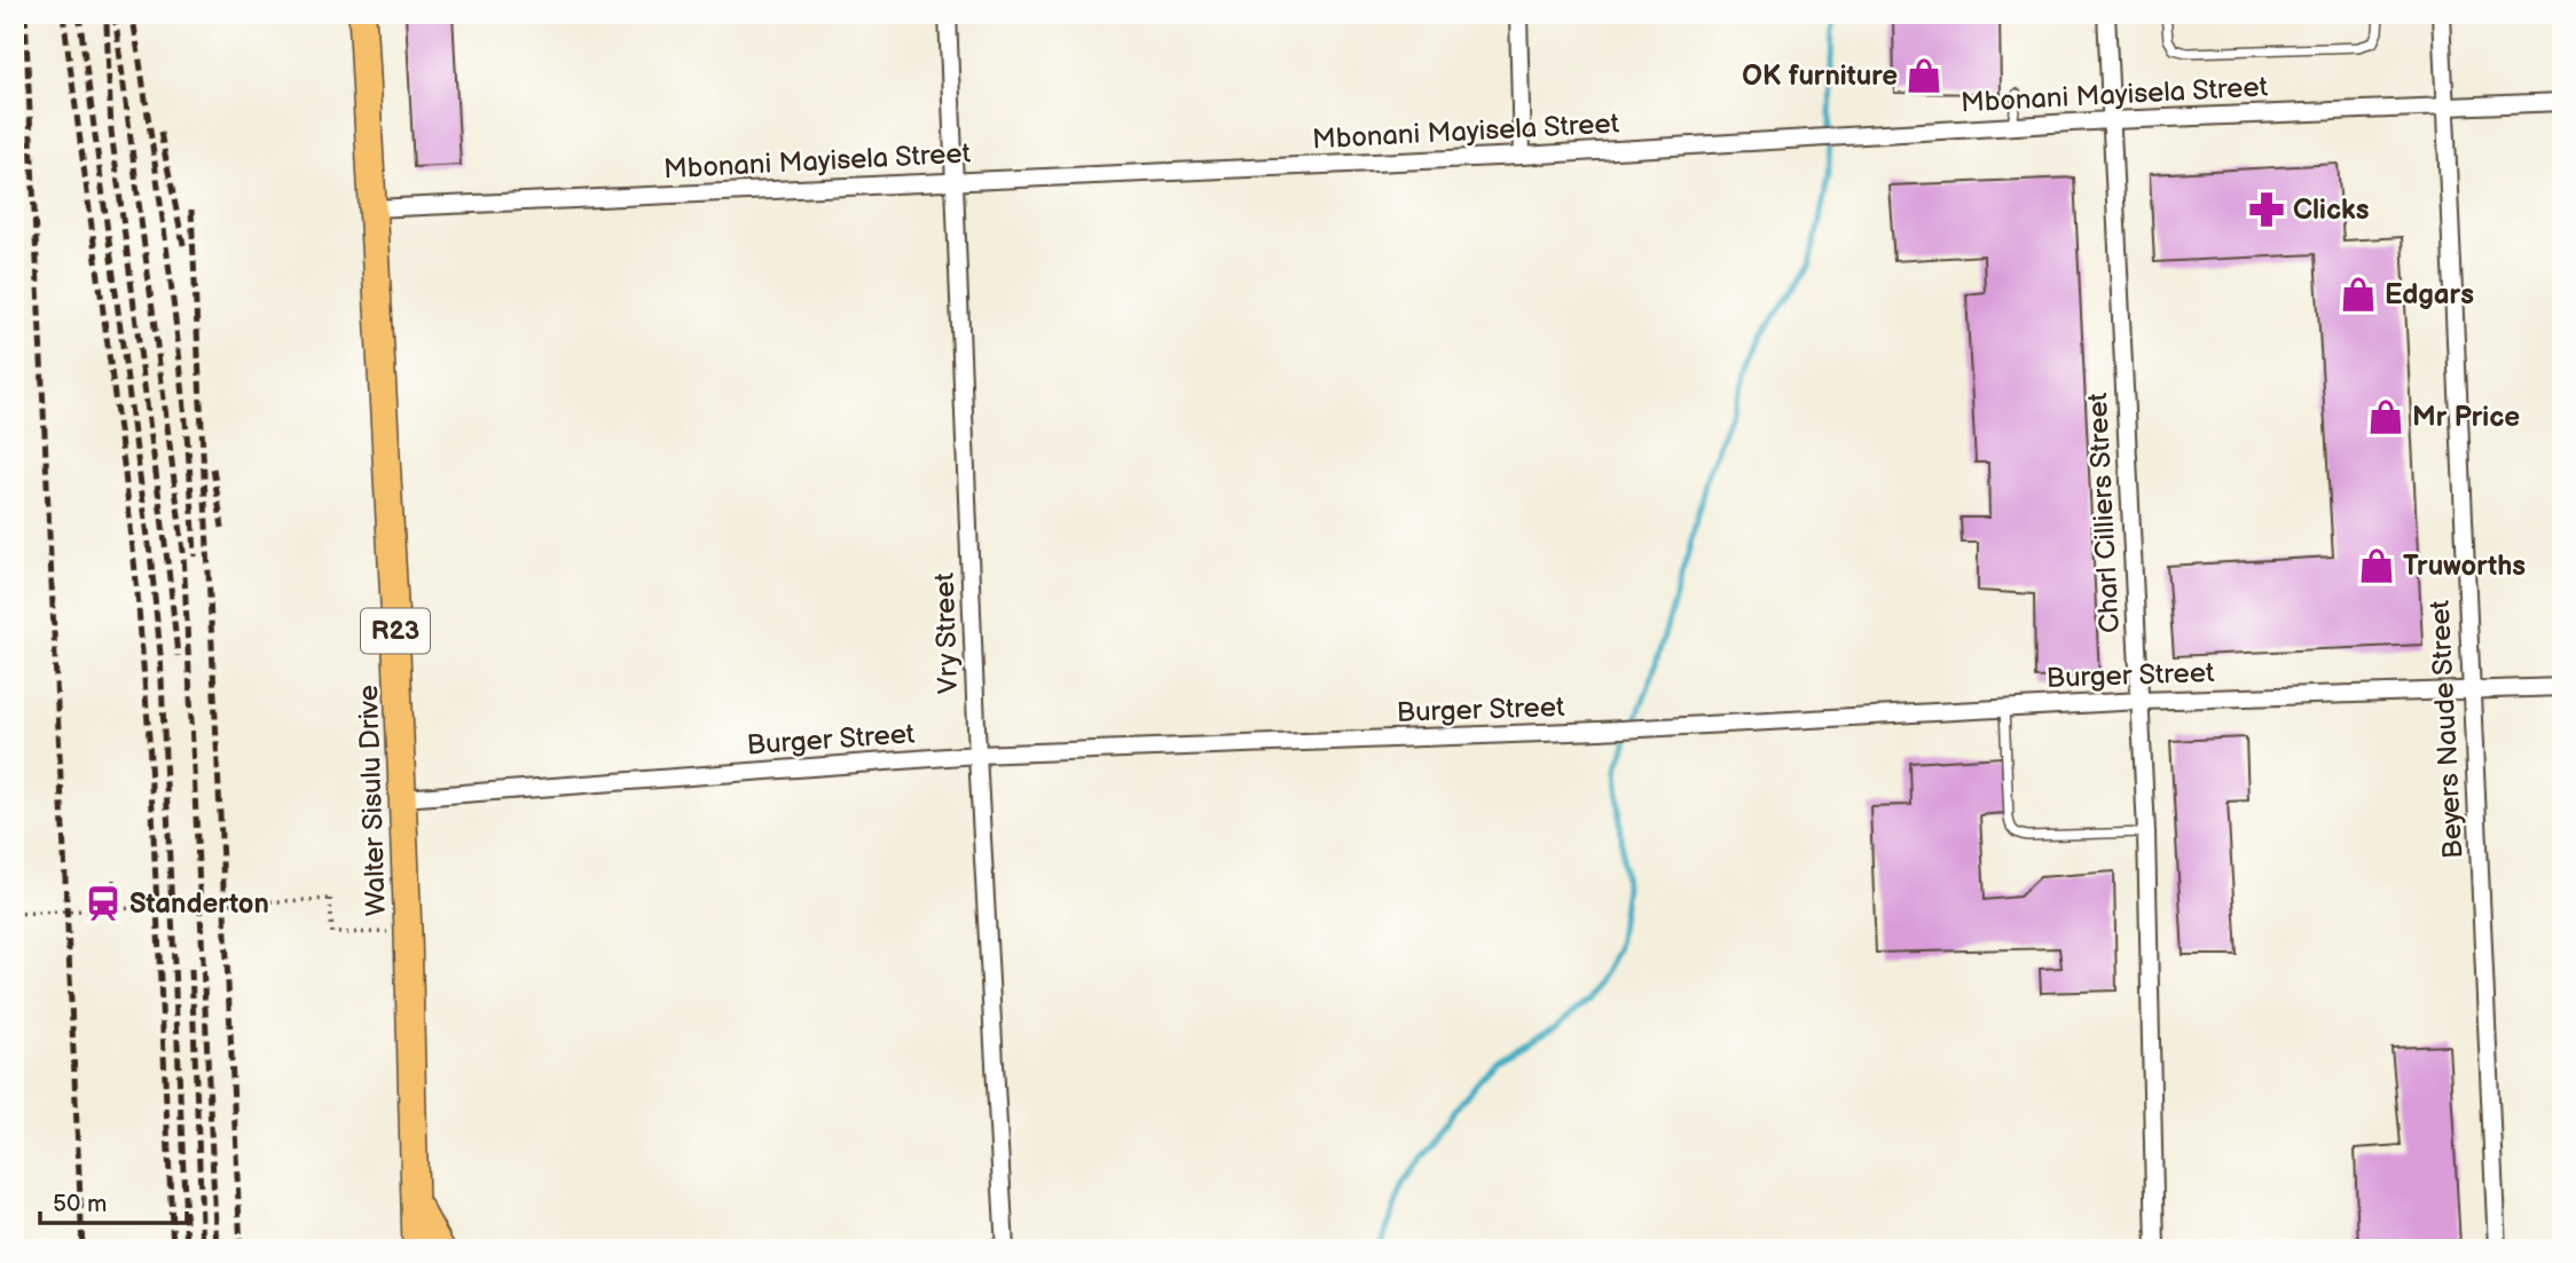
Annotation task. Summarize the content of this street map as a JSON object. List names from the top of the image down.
{
  "streets": {
    "main road": ["R23", "Walter Sisulu Drive"],
    "street": [
      "Mbonani Mayisela Street",
      "Charl Cilliers Street",
      "Vry Street",
      "Burger Street",
      "Beyers Naude Street"
    ]
  },
  "crossings": [
    ["Mbonani Mayisela Street", "Charl Cilliers Street"],
    ["Mbonani Mayisela Street", "Vry Street"],
    ["Mbonani Mayisela Street", "Beyers Naude Street"],
    ["Mbonani Mayisela Street", "Walter Sisulu Drive"],
    ["Charl Cilliers Street", "Burger Street"],
    ["Vry Street", "Burger Street"],
    ["Burger Street", "Beyers Naude Street"],
    ["Burger Street", "Walter Sisulu Drive"]
  ],
  "places": {
    "shop": [
      "OK furniture",
      "Edgars",
      "Mr Price",
      "Truworths"
    ],
    "pharmacy": ["Clicks"],
    "station": ["Standerton"]
  },
  "scale_bar": "50 m"
}
